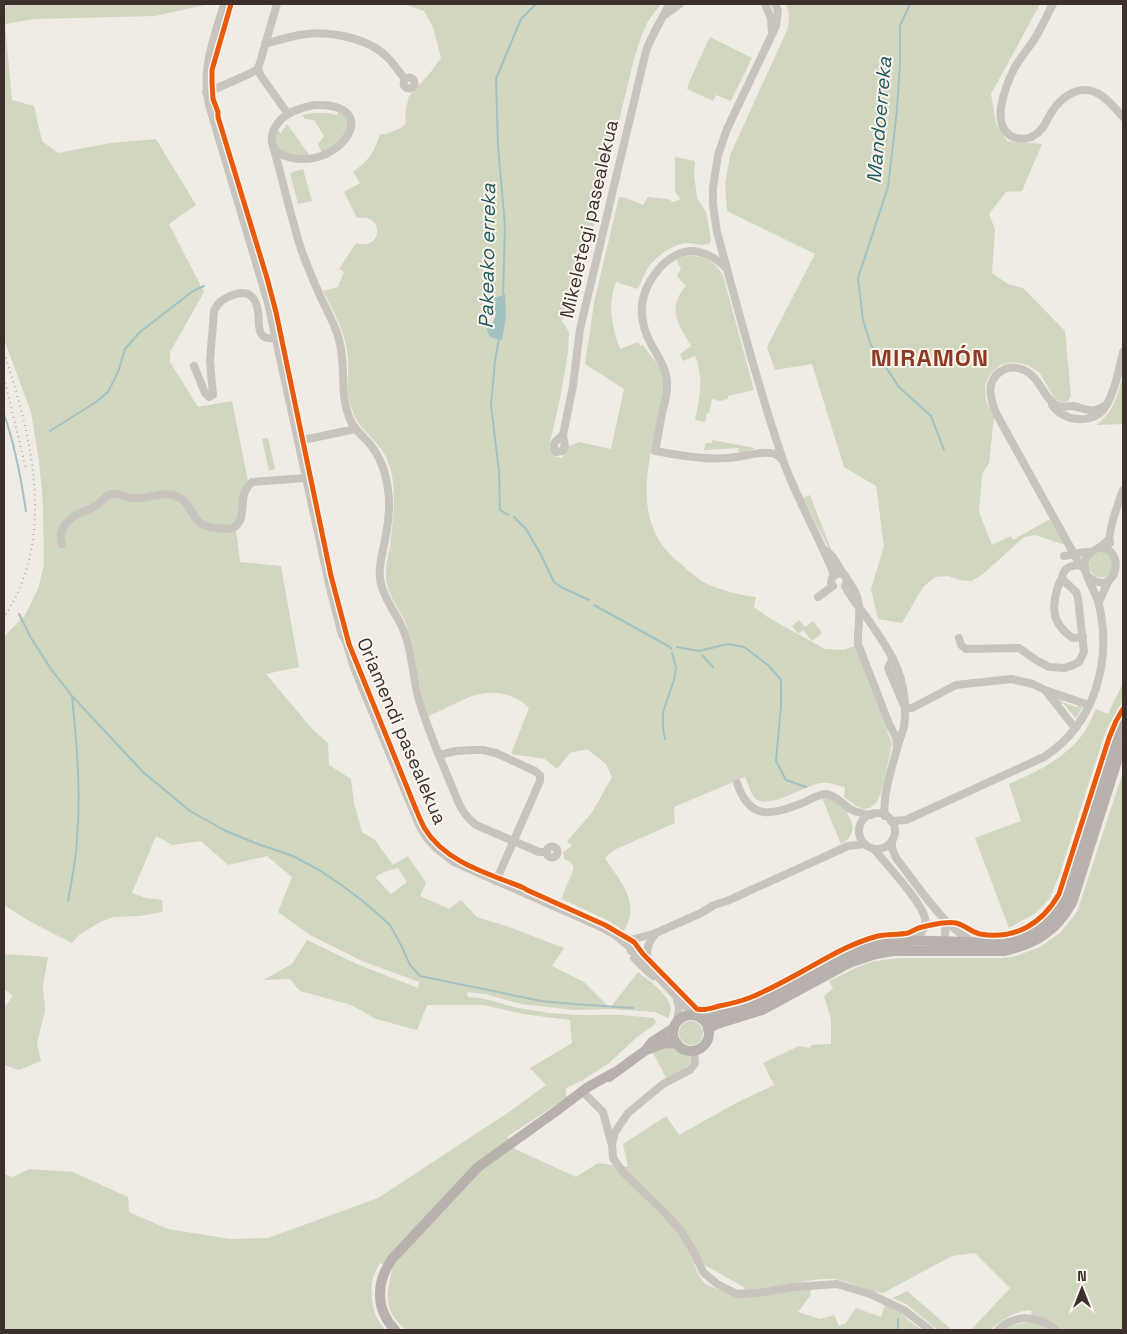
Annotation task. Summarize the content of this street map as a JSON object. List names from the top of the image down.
{
  "streets": {
    "street": ["Mikeletegi pasealekua", "Oriamendi pasealekua"]
  },
  "districts": ["MIRAMÓN"],
  "water": ["Mandoerreka", "Pakeako erreka"],
  "north": "top"
}
